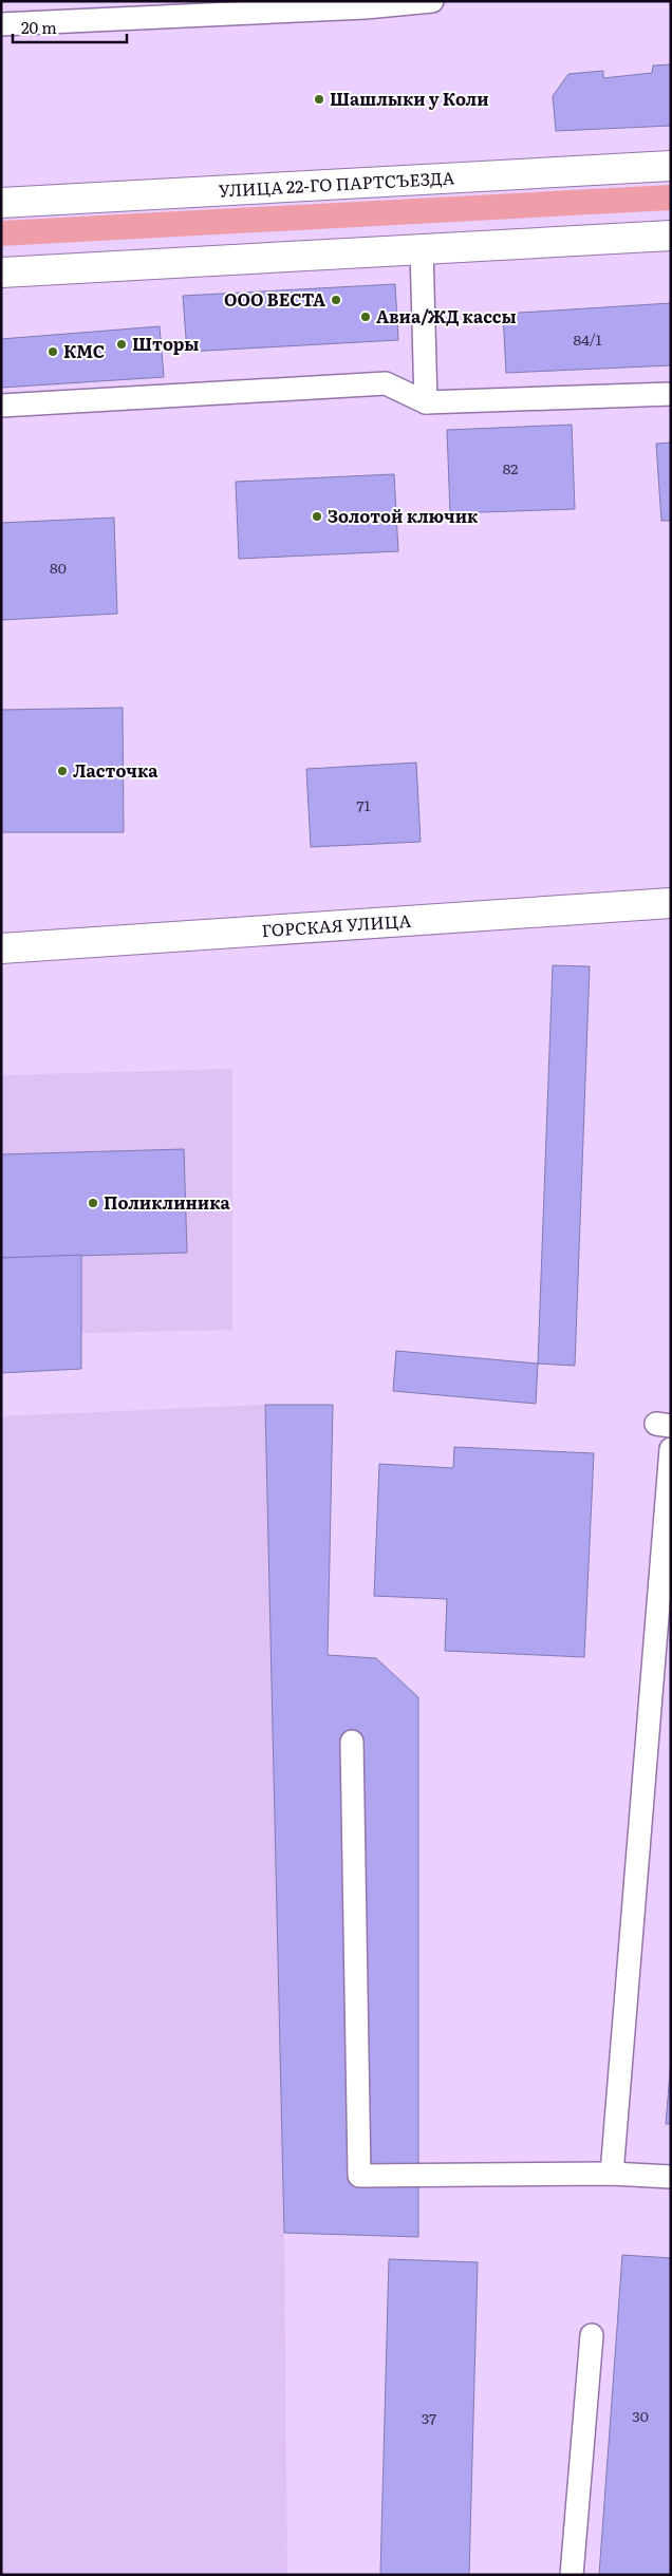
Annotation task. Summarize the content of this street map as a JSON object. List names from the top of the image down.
{
  "streets": {
    "main road": ["УЛИЦА 22-ГО ПАРТСЪЕЗДА", "ГОРСКАЯ УЛИЦА"]
  },
  "places": [
    "Шашлыки у Коли",
    "ООО ВЕСТА",
    "Авиа/ЖД кассы",
    "Шторы",
    "КМС",
    "Золотой ключик",
    "Ласточка",
    "Поликлиника"
  ],
  "house_numbers": [
    "84/1",
    "82",
    "80",
    "71",
    "30",
    "37"
  ],
  "scale_bar": "20 m"
}
